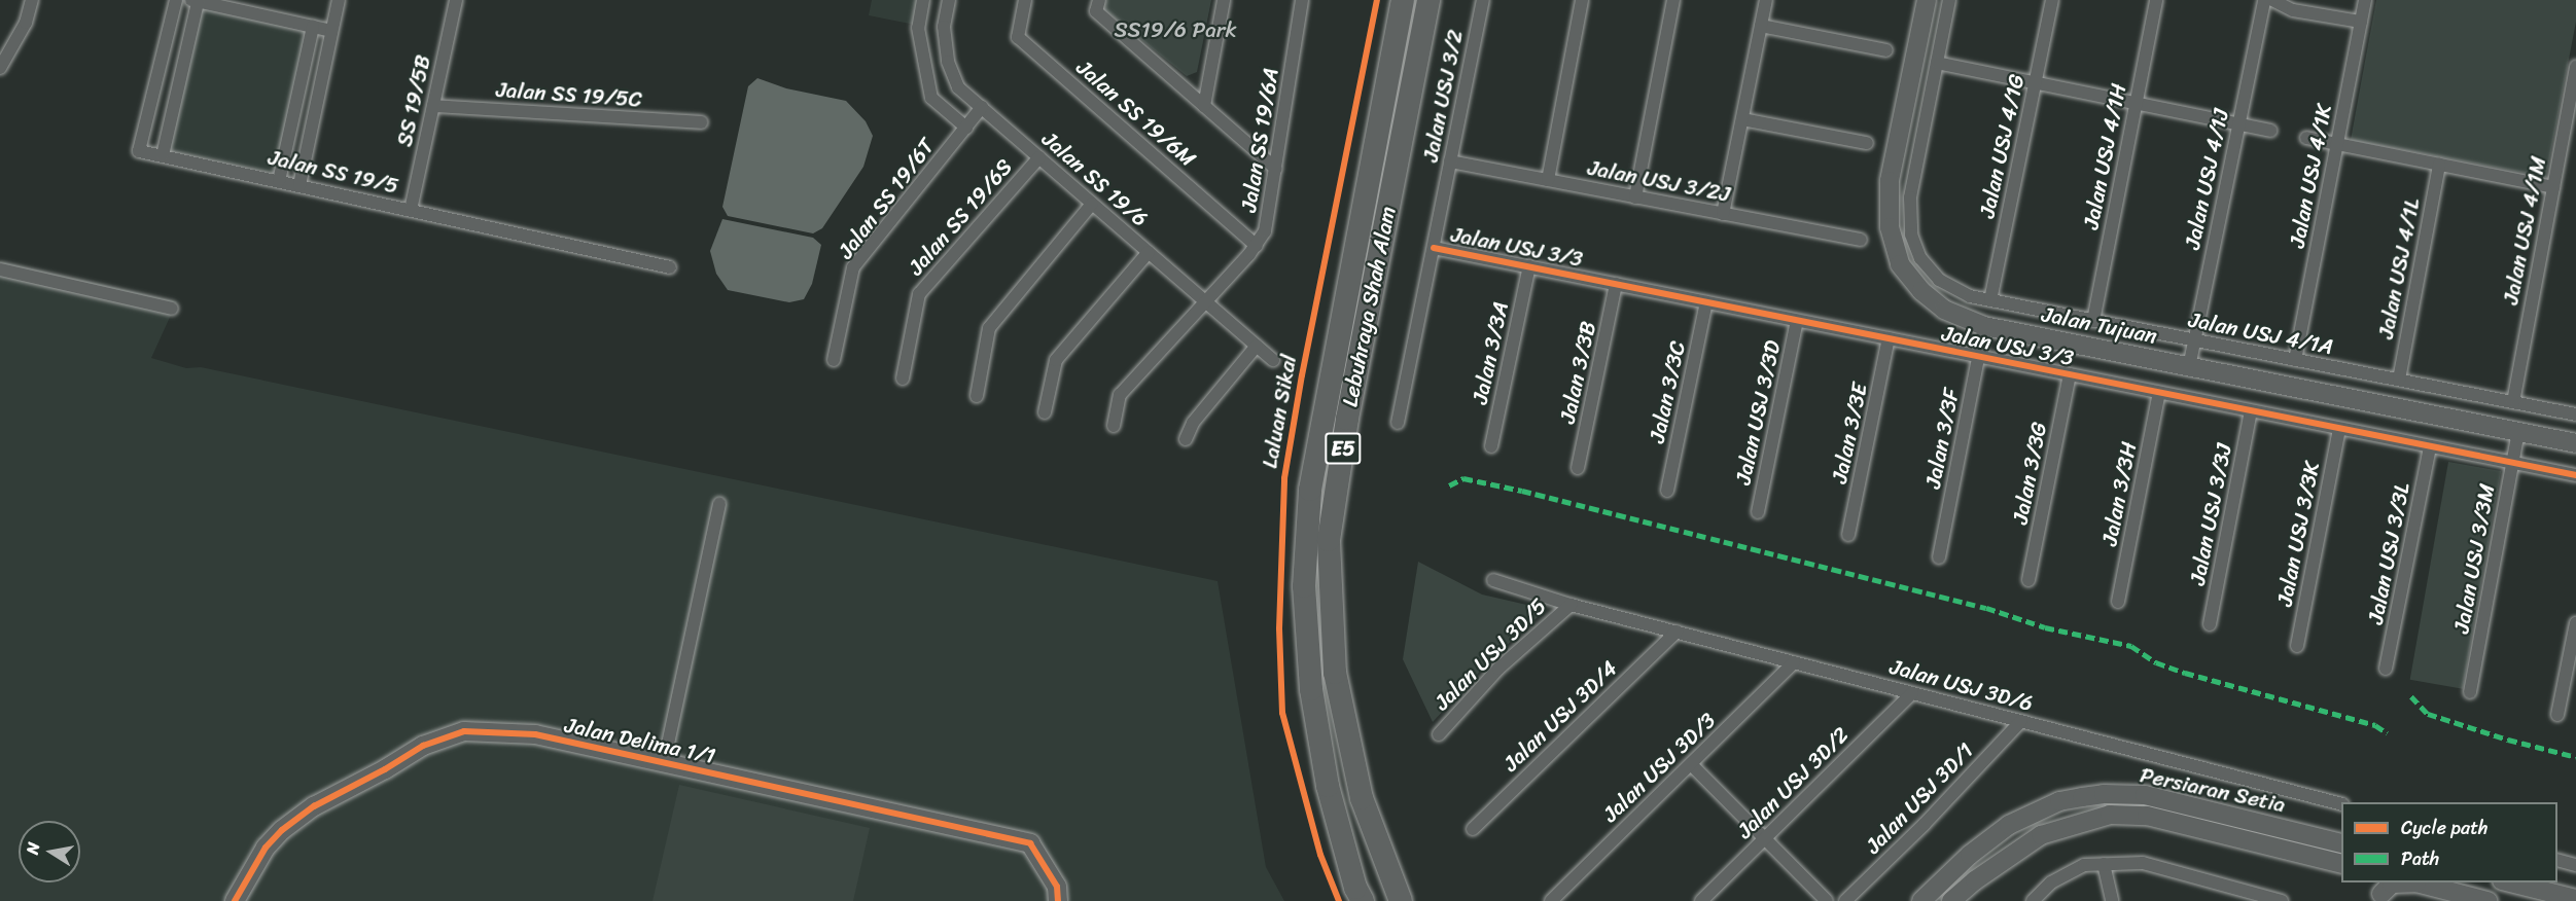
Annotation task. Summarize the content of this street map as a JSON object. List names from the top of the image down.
{
  "streets": {
    "highway": ["Lebuhraya Shah Alam", "E5"],
    "street": [
      "Jalan SS 19/5C",
      "Jalan USJ 3/2",
      "SS 19/5B",
      "Jalan SS 19/6M",
      "Jalan SS 19/6A",
      "Jalan USJ 4/1G",
      "Jalan USJ 4/1H",
      "Jalan SS 19/5",
      "Jalan USJ 4/1K",
      "Jalan SS 19/6",
      "Jalan USJ 4/1J",
      "Jalan USJ 3/2J",
      "Jalan SS 19/6T",
      "Jalan SS 19/6S",
      "Jalan USJ 4/1M",
      "Jalan USJ 3/3",
      "Jalan USJ 4/1L",
      "Jalan Tujuan",
      "Jalan USJ 4/1A",
      "Jalan 3/3A",
      "Jalan 3/3B",
      "Jalan 3/3C",
      "Jalan USJ 3/3D",
      "Jalan 3/3E",
      "Jalan 3/3F",
      "Jalan 3/3G",
      "Jalan 3/3H",
      "Jalan USJ 3/3J",
      "Jalan USJ 3/3K",
      "Jalan USJ 3/3L",
      "Jalan USJ 3/3M",
      "Jalan USJ 3D/5",
      "Jalan USJ 3D/6",
      "Jalan USJ 3D/4",
      "Jalan Delima 1/1",
      "Jalan USJ 3D/3",
      "Jalan USJ 3D/2",
      "Persiaran Setia",
      "Jalan USJ 3D/1"
    ],
    "cycle path": ["Laluan Sikal"]
  },
  "crossings": [
    ["Jalan SS 19/5C", "SS 19/5B"],
    ["Jalan USJ 3/2", "Jalan USJ 3/2J"],
    ["Jalan USJ 3/2", "Jalan USJ 3/3"],
    ["SS 19/5B", "Jalan SS 19/5"],
    ["Jalan SS 19/6M", "Jalan SS 19/6A"],
    ["Jalan SS 19/6A", "Jalan SS 19/6"],
    ["Jalan USJ 4/1G", "Jalan USJ 4/1A"],
    ["Jalan USJ 4/1H", "Jalan USJ 4/1A"],
    ["Jalan USJ 4/1K", "Jalan USJ 4/1A"],
    ["Jalan SS 19/6", "Jalan SS 19/6T"],
    ["Jalan SS 19/6", "Jalan SS 19/6S"],
    ["Jalan USJ 4/1J", "Jalan Tujuan"],
    ["Jalan USJ 4/1J", "Jalan USJ 4/1A"],
    ["Jalan USJ 4/1M", "Jalan USJ 4/1A"],
    ["Jalan USJ 3/3", "Jalan 3/3A"],
    ["Jalan USJ 3/3", "Jalan 3/3B"],
    ["Jalan USJ 3/3", "Jalan 3/3C"],
    ["Jalan USJ 3/3", "Jalan USJ 3/3D"],
    ["Jalan USJ 3/3", "Jalan 3/3E"],
    ["Jalan USJ 3/3", "Jalan 3/3F"],
    ["Jalan USJ 3/3", "Jalan 3/3G"],
    ["Jalan USJ 3/3", "Jalan 3/3H"],
    ["Jalan USJ 3/3", "Jalan USJ 3/3J"],
    ["Jalan USJ 3/3", "Jalan USJ 3/3K"],
    ["Jalan USJ 3/3", "Jalan USJ 3/3L"],
    ["Jalan USJ 3/3", "Jalan USJ 3/3M"],
    ["Jalan USJ 4/1L", "Jalan USJ 4/1A"],
    ["Jalan Tujuan", "Jalan 3/3F"],
    ["Jalan Tujuan", "Jalan USJ 3/3M"],
    ["Jalan USJ 3D/5", "Jalan USJ 3D/6"],
    ["Jalan USJ 3D/6", "Jalan USJ 3D/4"],
    ["Jalan USJ 3D/6", "Jalan USJ 3D/3"],
    ["Jalan USJ 3D/6", "Jalan USJ 3D/2"],
    ["Jalan USJ 3D/6", "Jalan USJ 3D/1"]
  ],
  "parks": ["SS19/6 Park"],
  "legend": ["Cycle path", "Path"],
  "north": "left"
}
